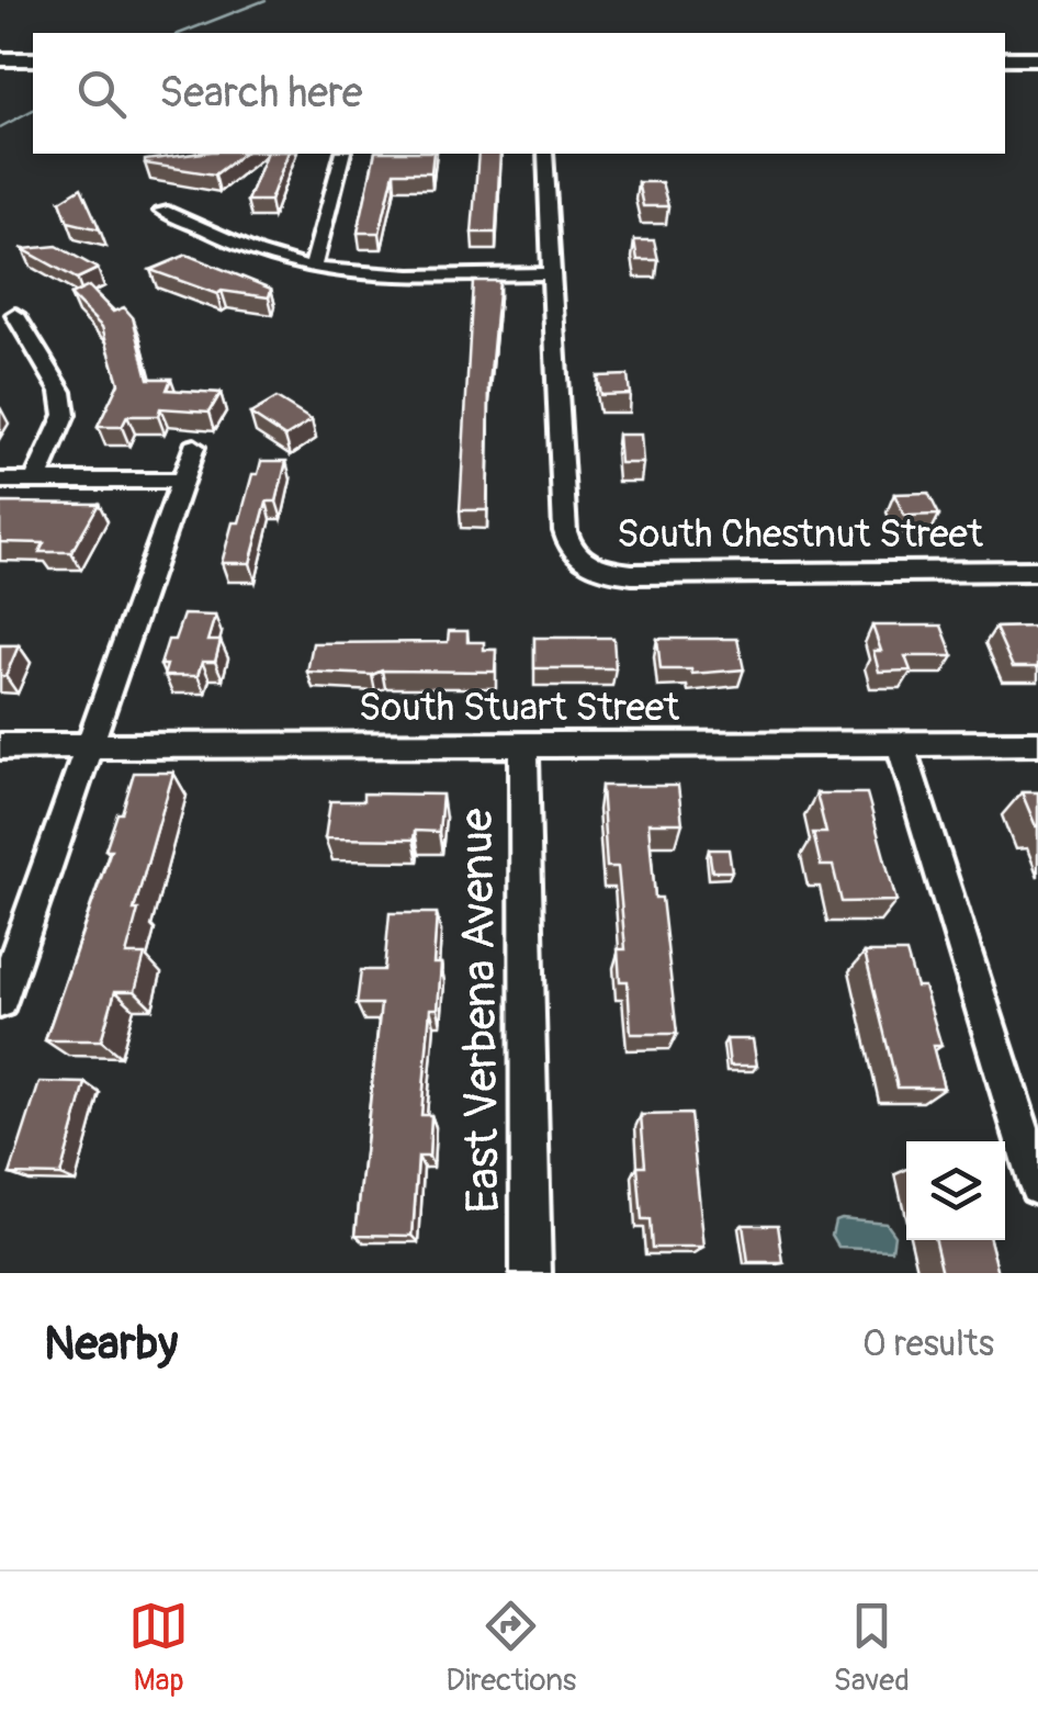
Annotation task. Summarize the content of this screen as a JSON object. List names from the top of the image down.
{
  "streets": {
    "street": ["South Chestnut Street", "South Stuart Street", "East Verbena Avenue"]
  },
  "crossings": [
    ["South Stuart Street", "East Verbena Avenue"]
  ],
  "page": {
    "search": "Search here",
    "heading": ["Nearby", "0 results"],
    "nav": ["Map", "Directions", "Saved"]
  }
}
